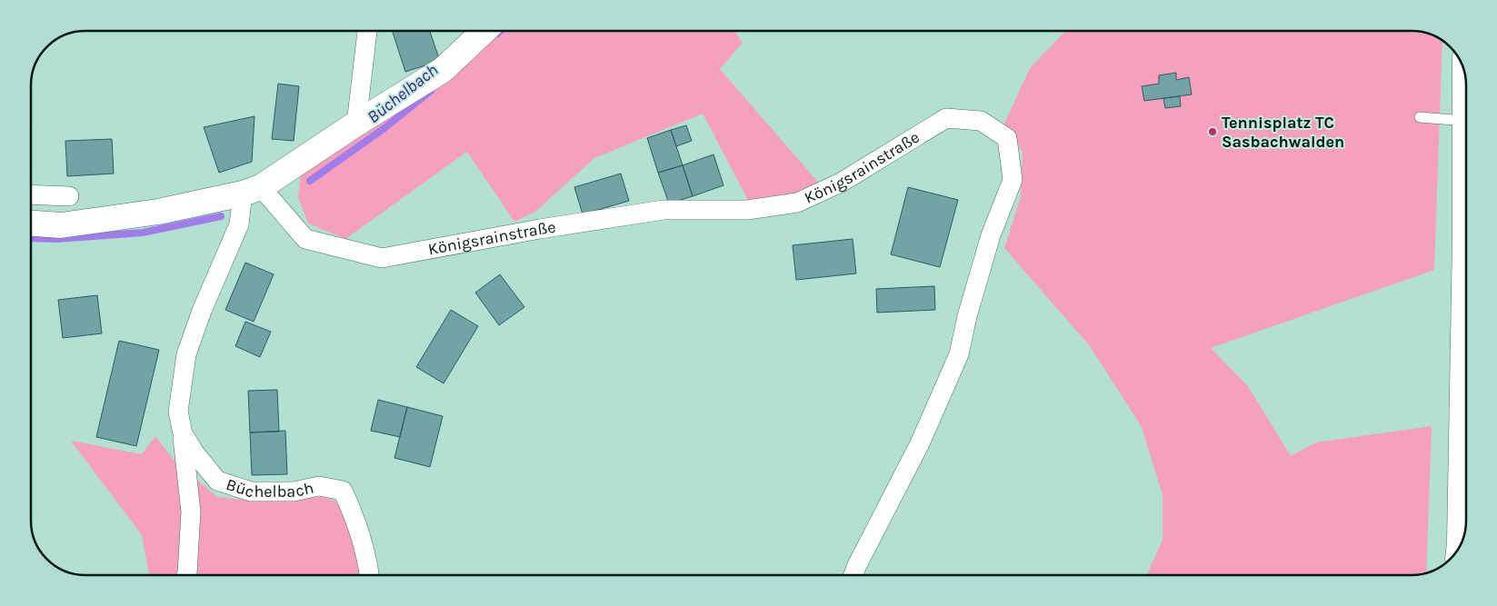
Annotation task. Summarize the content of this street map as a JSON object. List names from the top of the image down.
{
  "streets": {
    "street": ["Königsrainstraße", "Büchelbach"]
  },
  "crossings": [
    ["Königsrainstraße", "Büchelbach"]
  ],
  "water": ["Büchelbach"],
  "places": ["Tennisplatz TC Sasbachwalden"]
}
